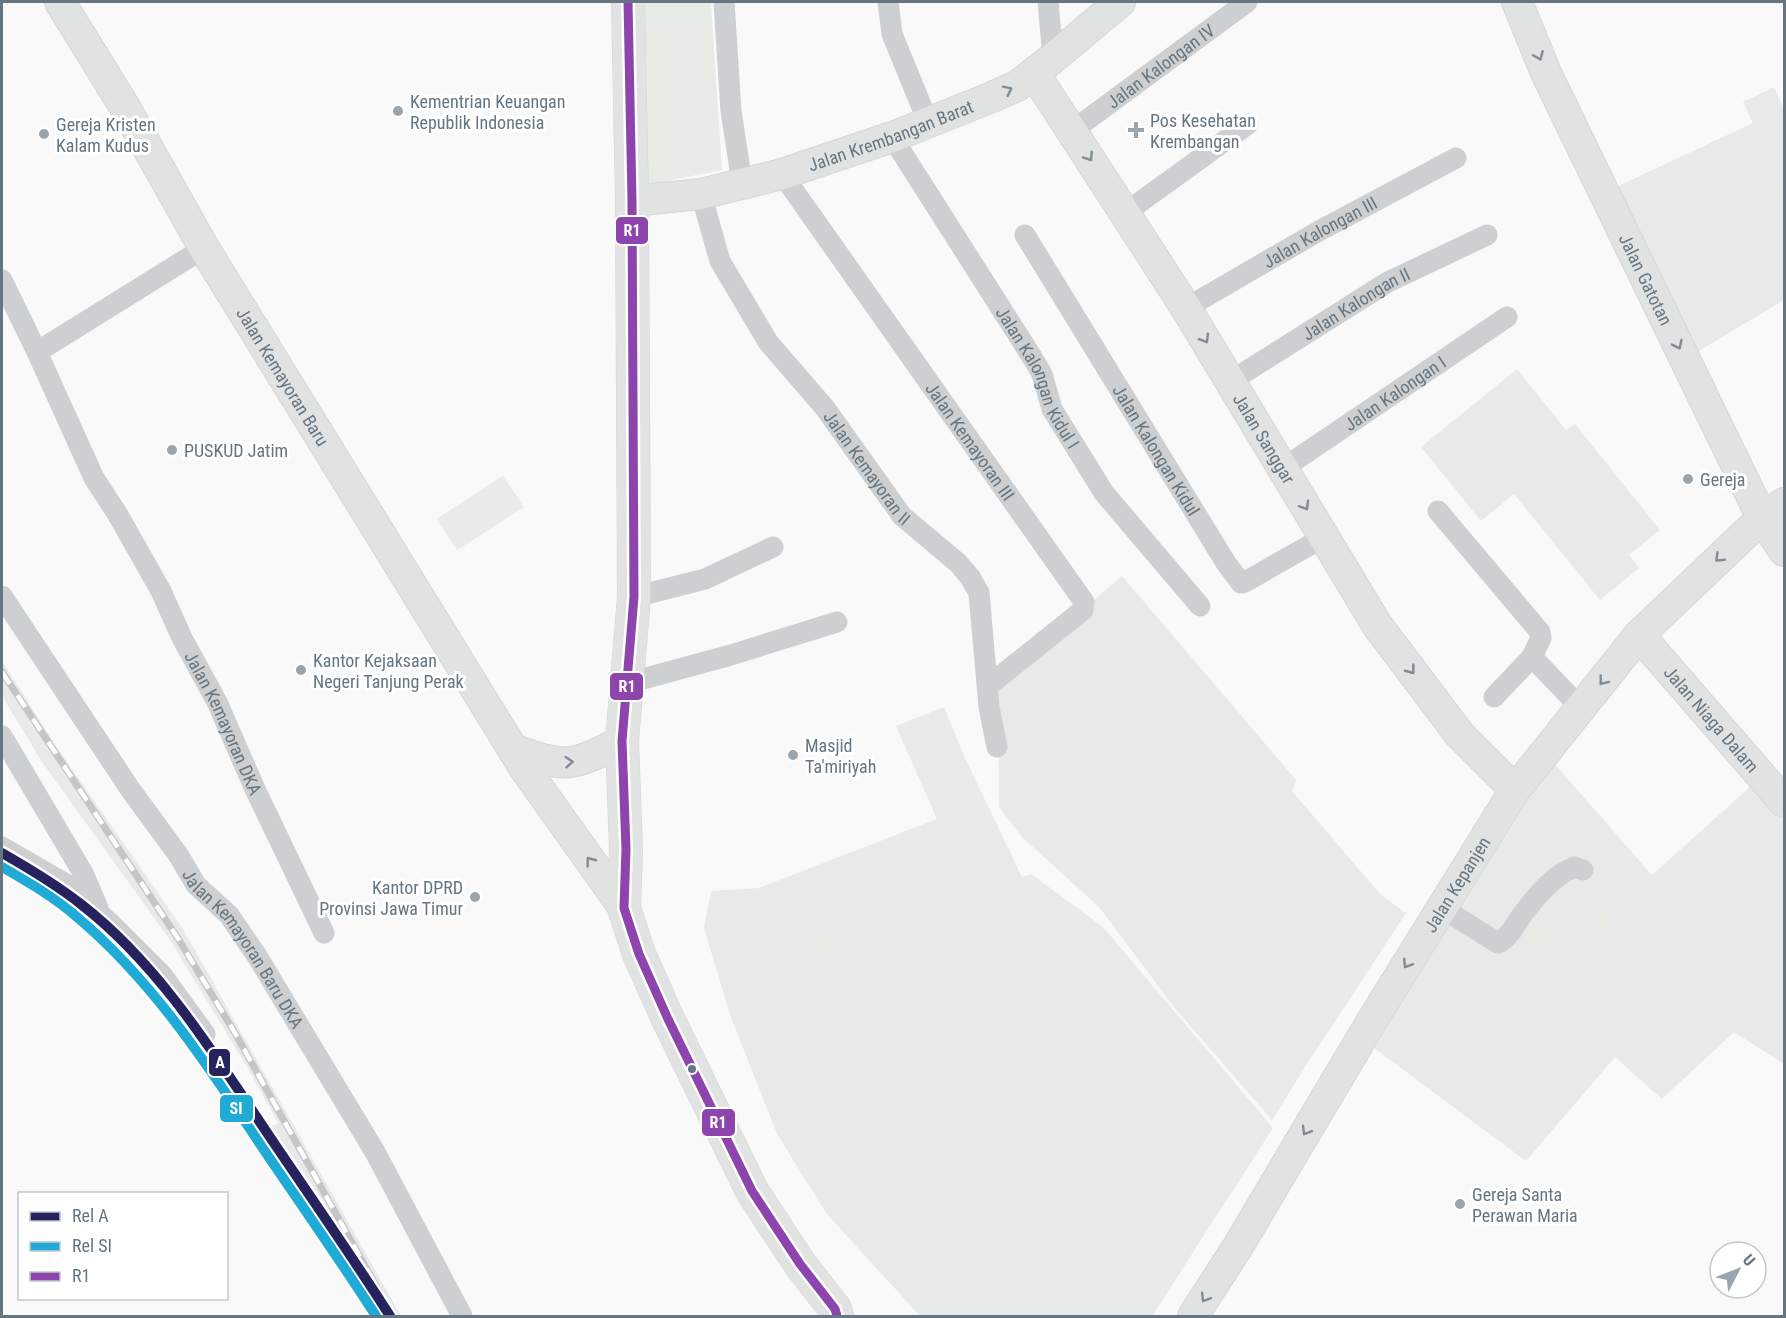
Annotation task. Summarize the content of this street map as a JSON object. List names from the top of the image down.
{
  "streets": {
    "street": [
      "Jalan Kalongan IV",
      "Jalan Krembangan Barat",
      "Jalan Kalongan III",
      "Jalan Gatotan",
      "Jalan Kalongan II",
      "Jalan Kemayoran Baru",
      "Jalan Kalongan Kidul I",
      "Jalan Kalongan I",
      "Jalan Sanggar",
      "Jalan Kemayoran III",
      "Jalan Kalongan Kidul",
      "Jalan Kemayoran II",
      "Jalan Niaga Dalam",
      "Jalan Kemayoran DKA",
      "Jalan Kepanjen",
      "Jalan Kemayoran Baru DKA"
    ]
  },
  "crossings": [
    ["Jalan Kalongan IV", "Jalan Sanggar"],
    ["Jalan Krembangan Barat", "Jalan Kalongan Kidul I"],
    ["Jalan Krembangan Barat", "Jalan Sanggar"],
    ["Jalan Krembangan Barat", "Jalan Kemayoran III"],
    ["Jalan Krembangan Barat", "Jalan Kemayoran II"],
    ["Jalan Kalongan III", "Jalan Sanggar"],
    ["Jalan Gatotan", "Jalan Kepanjen"],
    ["Jalan Kalongan II", "Jalan Sanggar"],
    ["Jalan Kalongan I", "Jalan Sanggar"],
    ["Jalan Sanggar", "Jalan Kalongan Kidul"],
    ["Jalan Sanggar", "Jalan Kepanjen"],
    ["Jalan Kemayoran III", "Jalan Kemayoran II"],
    ["Jalan Niaga Dalam", "Jalan Kepanjen"]
  ],
  "one_way": ["Jalan Gatotan", "Jalan Kepanjen"],
  "places": {
    "other": [
      "Kementrian Keuangan Republik Indonesia",
      "Gereja Kristen Kalam Kudus",
      "PUSKUD Jatim",
      "Gereja",
      "Kantor Kejaksaan Negeri Tanjung Perak",
      "Masjid Ta'miriyah",
      "Kantor DPRD Provinsi Jawa Timur",
      "Gereja Santa Perawan Maria"
    ],
    "health": ["Pos Kesehatan Krembangan"]
  },
  "lines": ["transit line R1", "rail line A", "rail line SI"],
  "legend": ["Rel A", "Rel SI", "R1"],
  "north": "top right"
}
